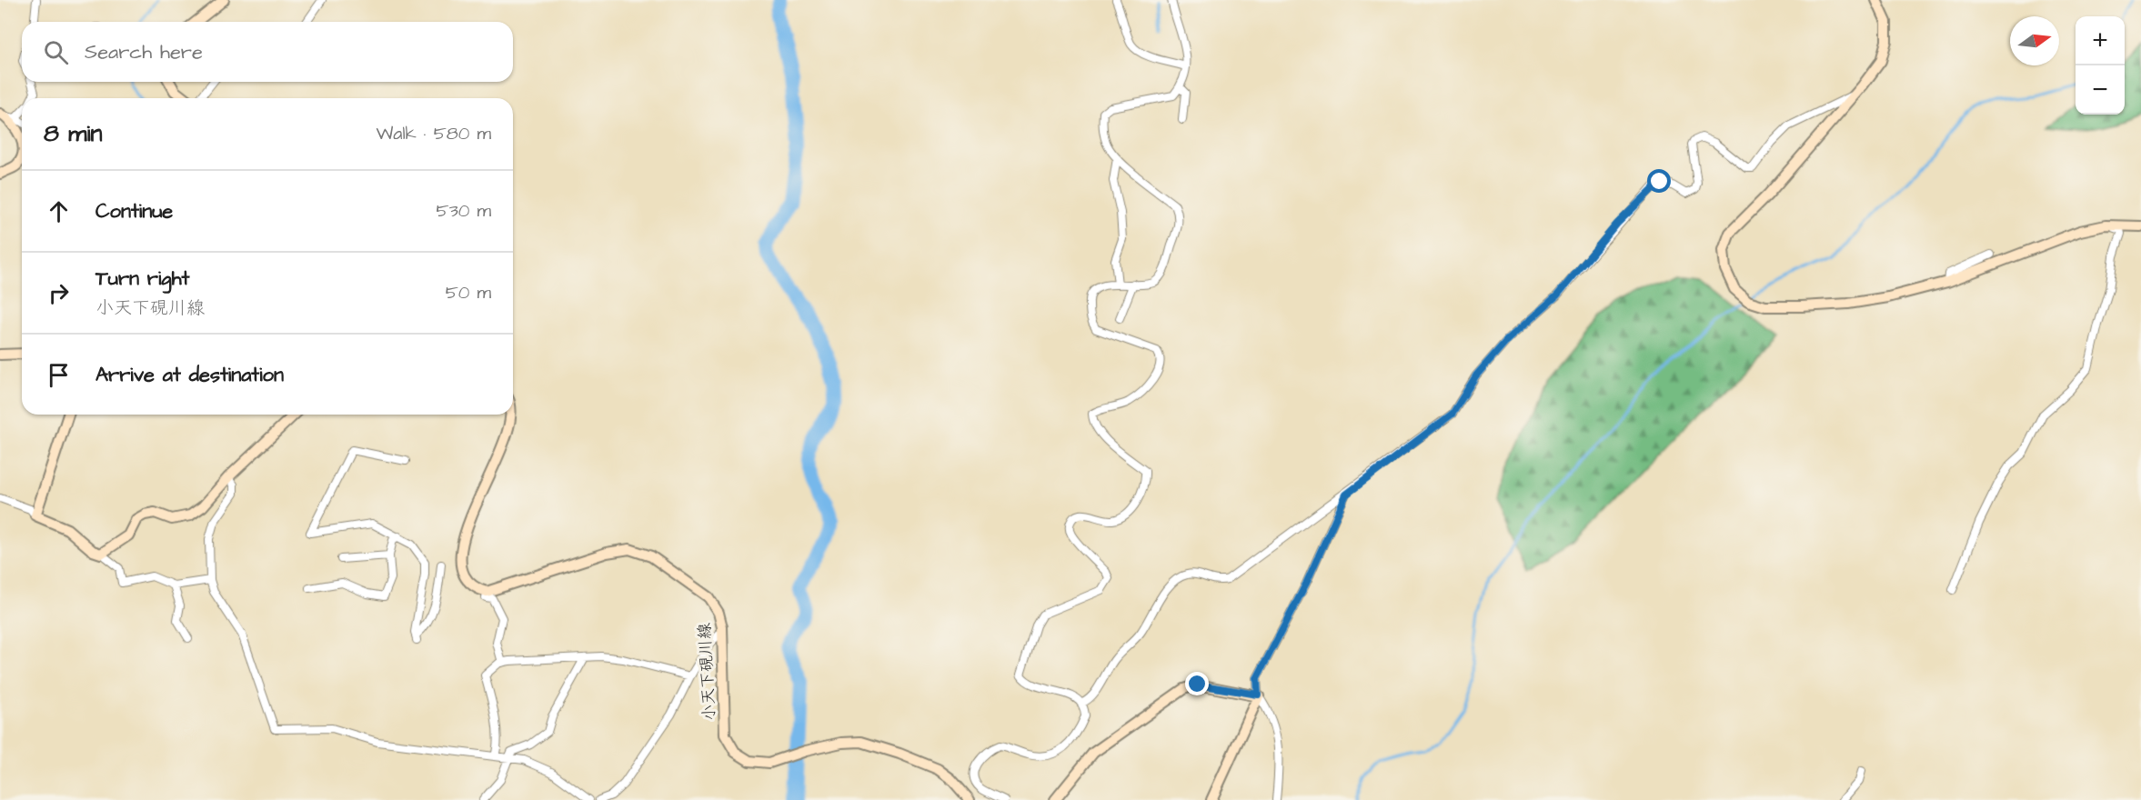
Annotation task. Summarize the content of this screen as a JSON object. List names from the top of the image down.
{
  "streets": {
    "main road": ["小天下硯川線"]
  },
  "north": "right",
  "page": {
    "map_buttons": ["+", "−"],
    "search": "Search here",
    "heading": ["8 min", "Walk · 580 m"],
    "list": [
      ["Continue", "530 m"],
      ["Turn right", "小天下硯川線", "50 m"],
      "Arrive at destination"
    ]
  }
}
